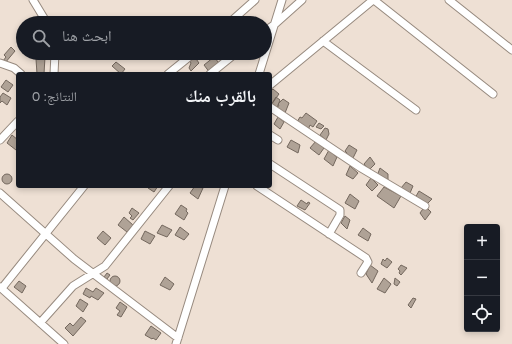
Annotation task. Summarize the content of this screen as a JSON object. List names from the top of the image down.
{
  "page": {
    "search": "ابحث هنا",
    "heading": ["بالقرب منك", "النتائج: 0"],
    "map_buttons": ["+", "−"]
  }
}
